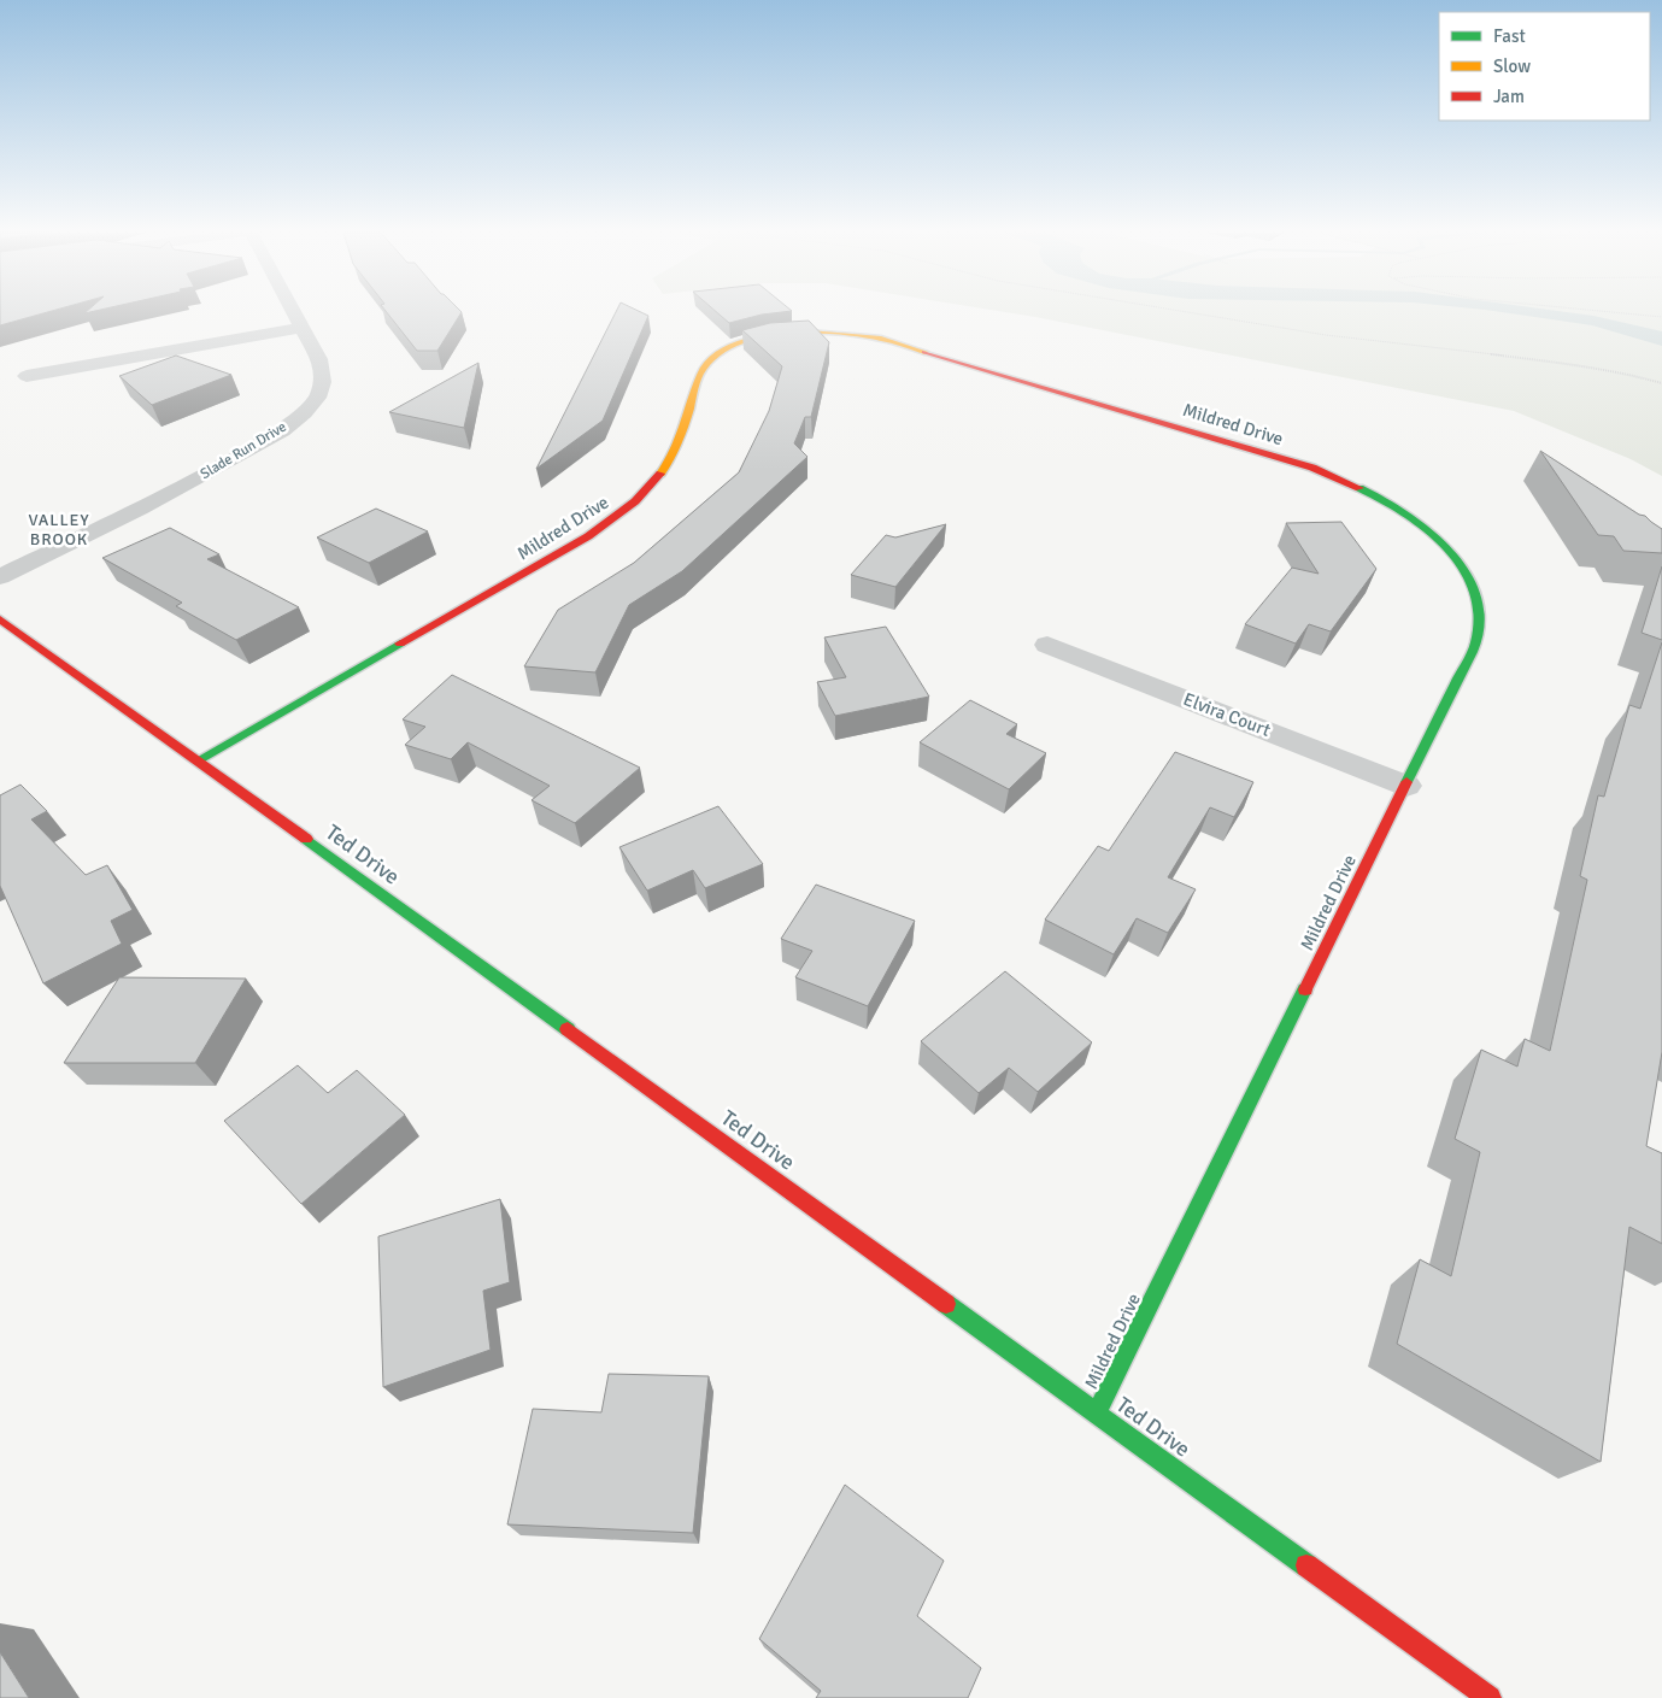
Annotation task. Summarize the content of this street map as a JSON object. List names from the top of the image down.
{
  "streets": {
    "street": [
      "Mildred Drive",
      "Slade Run Drive",
      "Elvira Court",
      "Ted Drive"
    ]
  },
  "crossings": [
    ["Mildred Drive", "Elvira Court"],
    ["Mildred Drive", "Ted Drive"]
  ],
  "districts": ["VALLEY BROOK"],
  "legend": ["Fast", "Slow", "Jam"]
}
